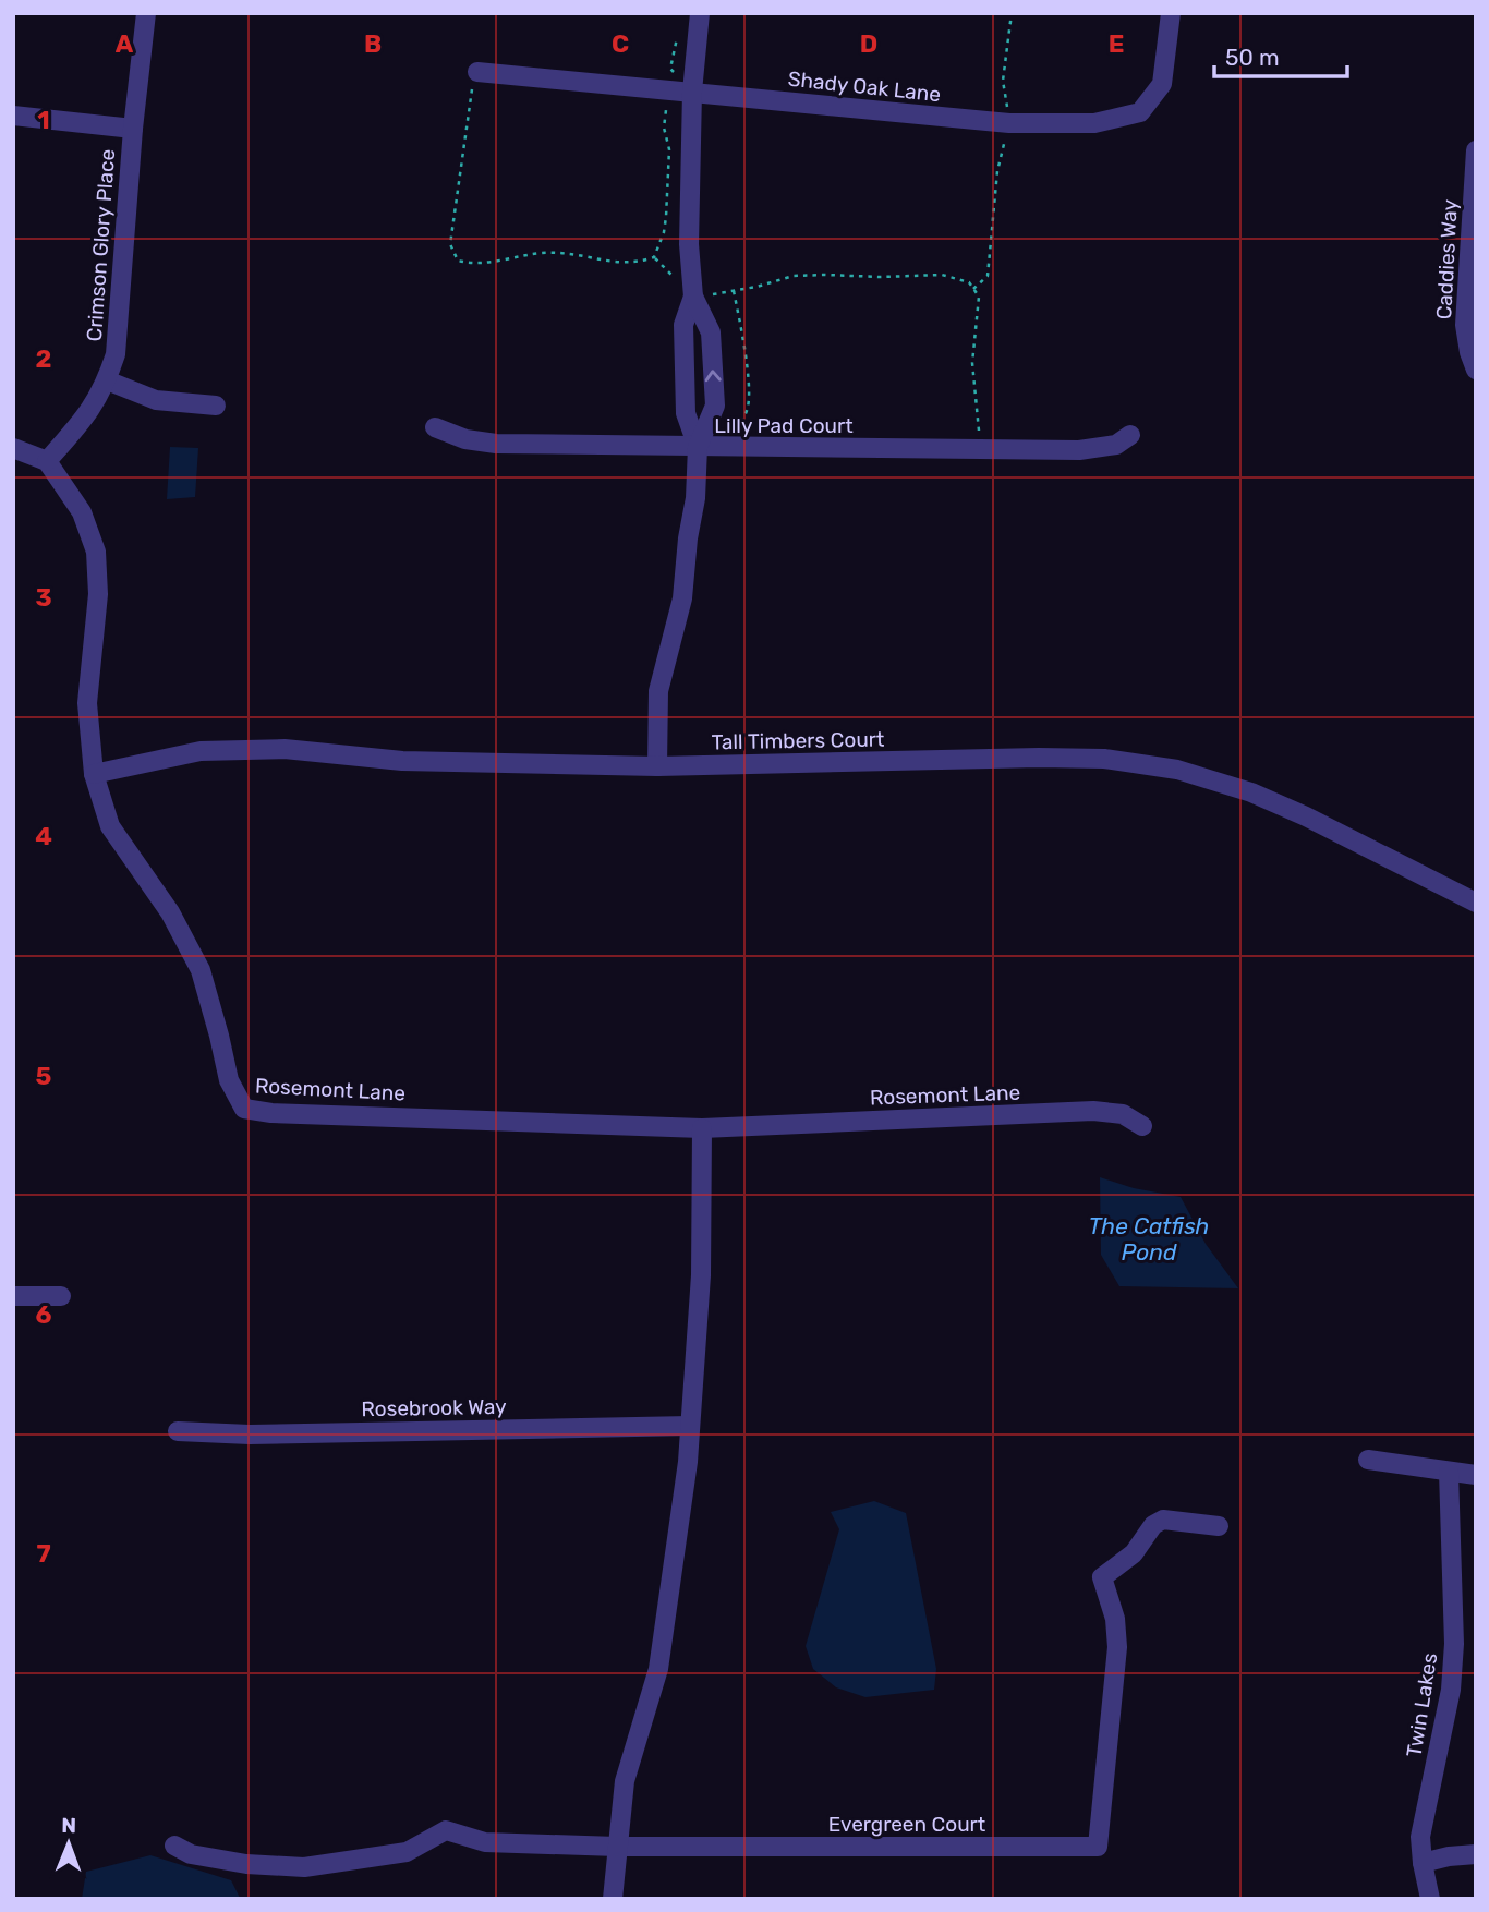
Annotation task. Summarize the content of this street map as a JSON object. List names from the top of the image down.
{
  "streets": {
    "street": [
      "Shady Oak Lane",
      "Crimson Glory Place",
      "Caddies Way",
      "Lilly Pad Court",
      "Tall Timbers Court",
      "Rosemont Lane",
      "Rosebrook Way",
      "Twin Lakes",
      "Evergreen Court"
    ]
  },
  "crossings": [
    ["Crimson Glory Place", "Rosemont Lane"],
    ["Tall Timbers Court", "Rosemont Lane"]
  ],
  "water": ["The Catfish Pond"],
  "scale_bar": "50 m",
  "north": "top",
  "grid": {
    "columns": [
      "A",
      "B",
      "C",
      "D",
      "E"
    ],
    "rows": [
      "1",
      "2",
      "3",
      "4",
      "5",
      "6",
      "7"
    ]
  }
}
